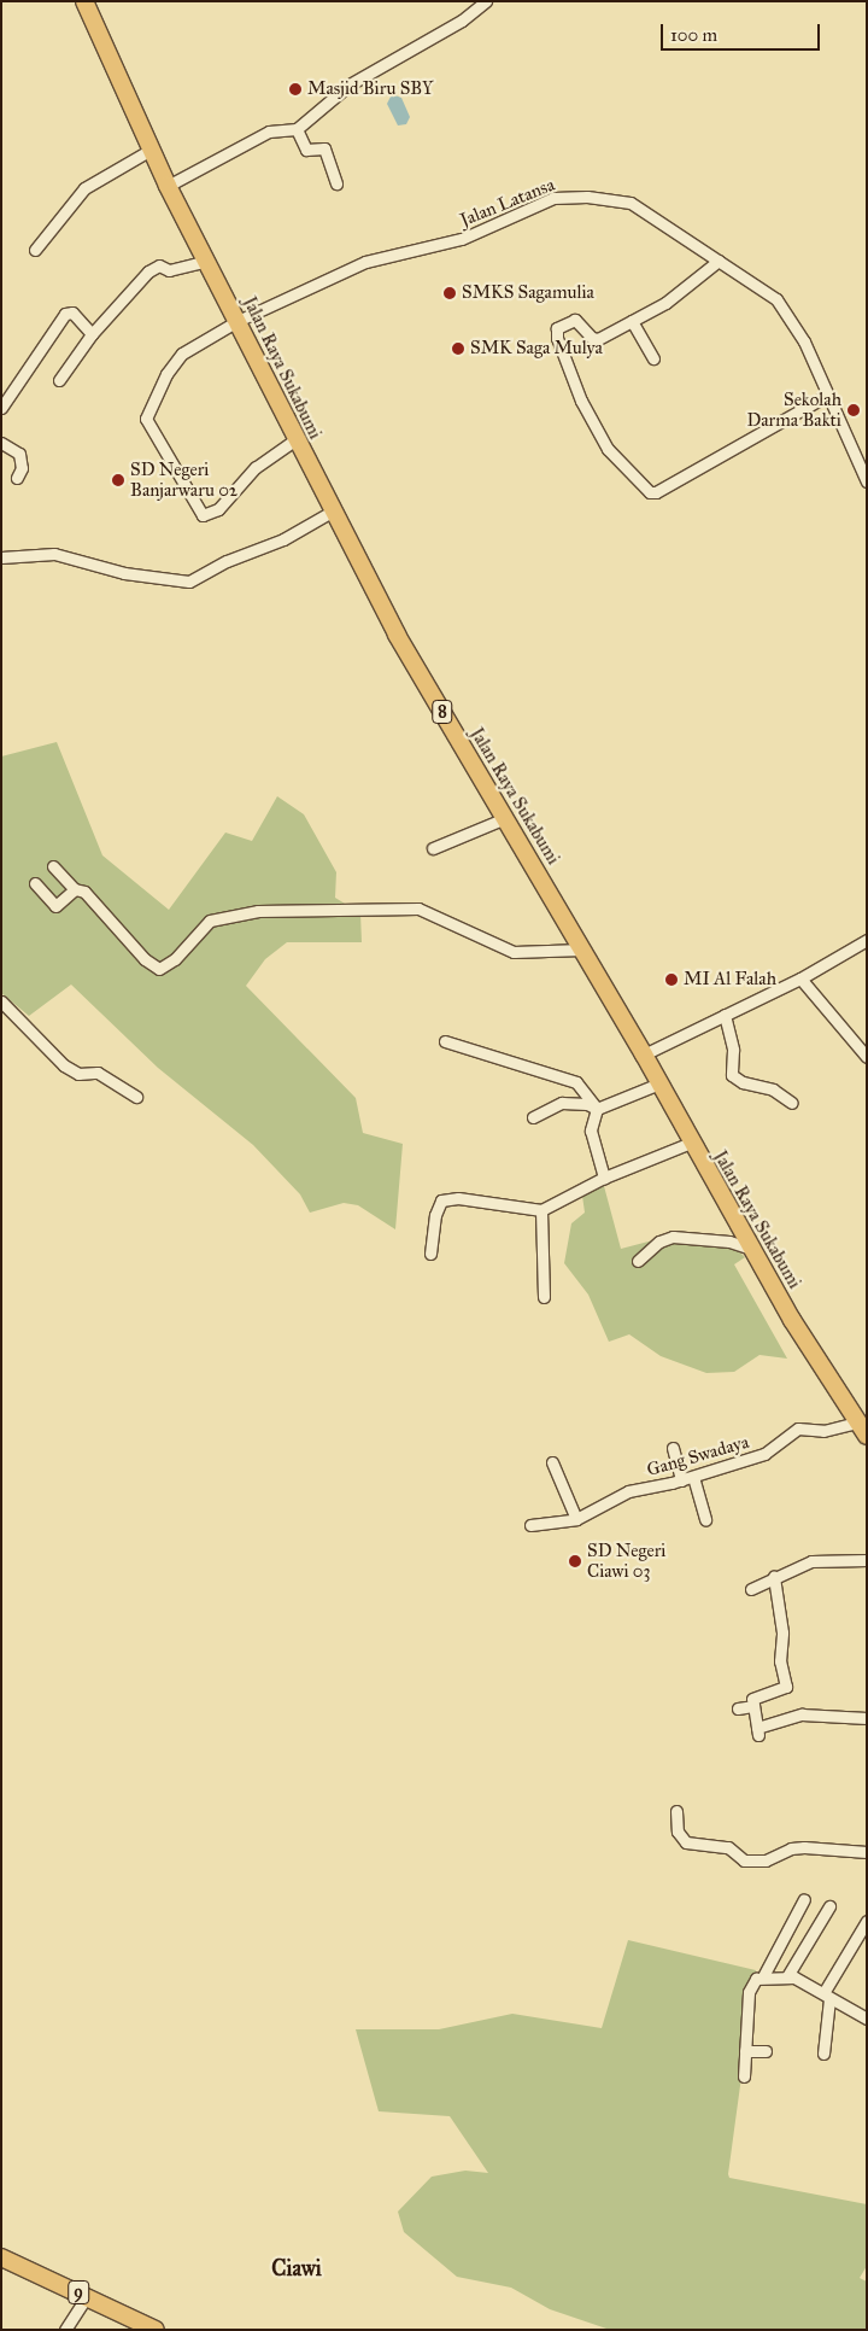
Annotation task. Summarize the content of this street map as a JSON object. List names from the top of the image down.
{
  "streets": {
    "highway": ["Jalan Raya Sukabumi", "8", "9"],
    "street": ["Jalan Latansa", "Gang Swadaya"]
  },
  "crossings": [
    ["Jalan Latansa", "Jalan Raya Sukabumi"],
    ["Jalan Raya Sukabumi", "Gang Swadaya"]
  ],
  "districts": ["Ciawi"],
  "places": [
    "Masjid Biru SBY",
    "SMKS Sagamulia",
    "SMK Saga Mulya",
    "Sekolah Darma Bakti",
    "SD Negeri Banjarwaru 02",
    "MI Al Falah",
    "SD Negeri Ciawi 03"
  ],
  "scale_bar": "100 m"
}
